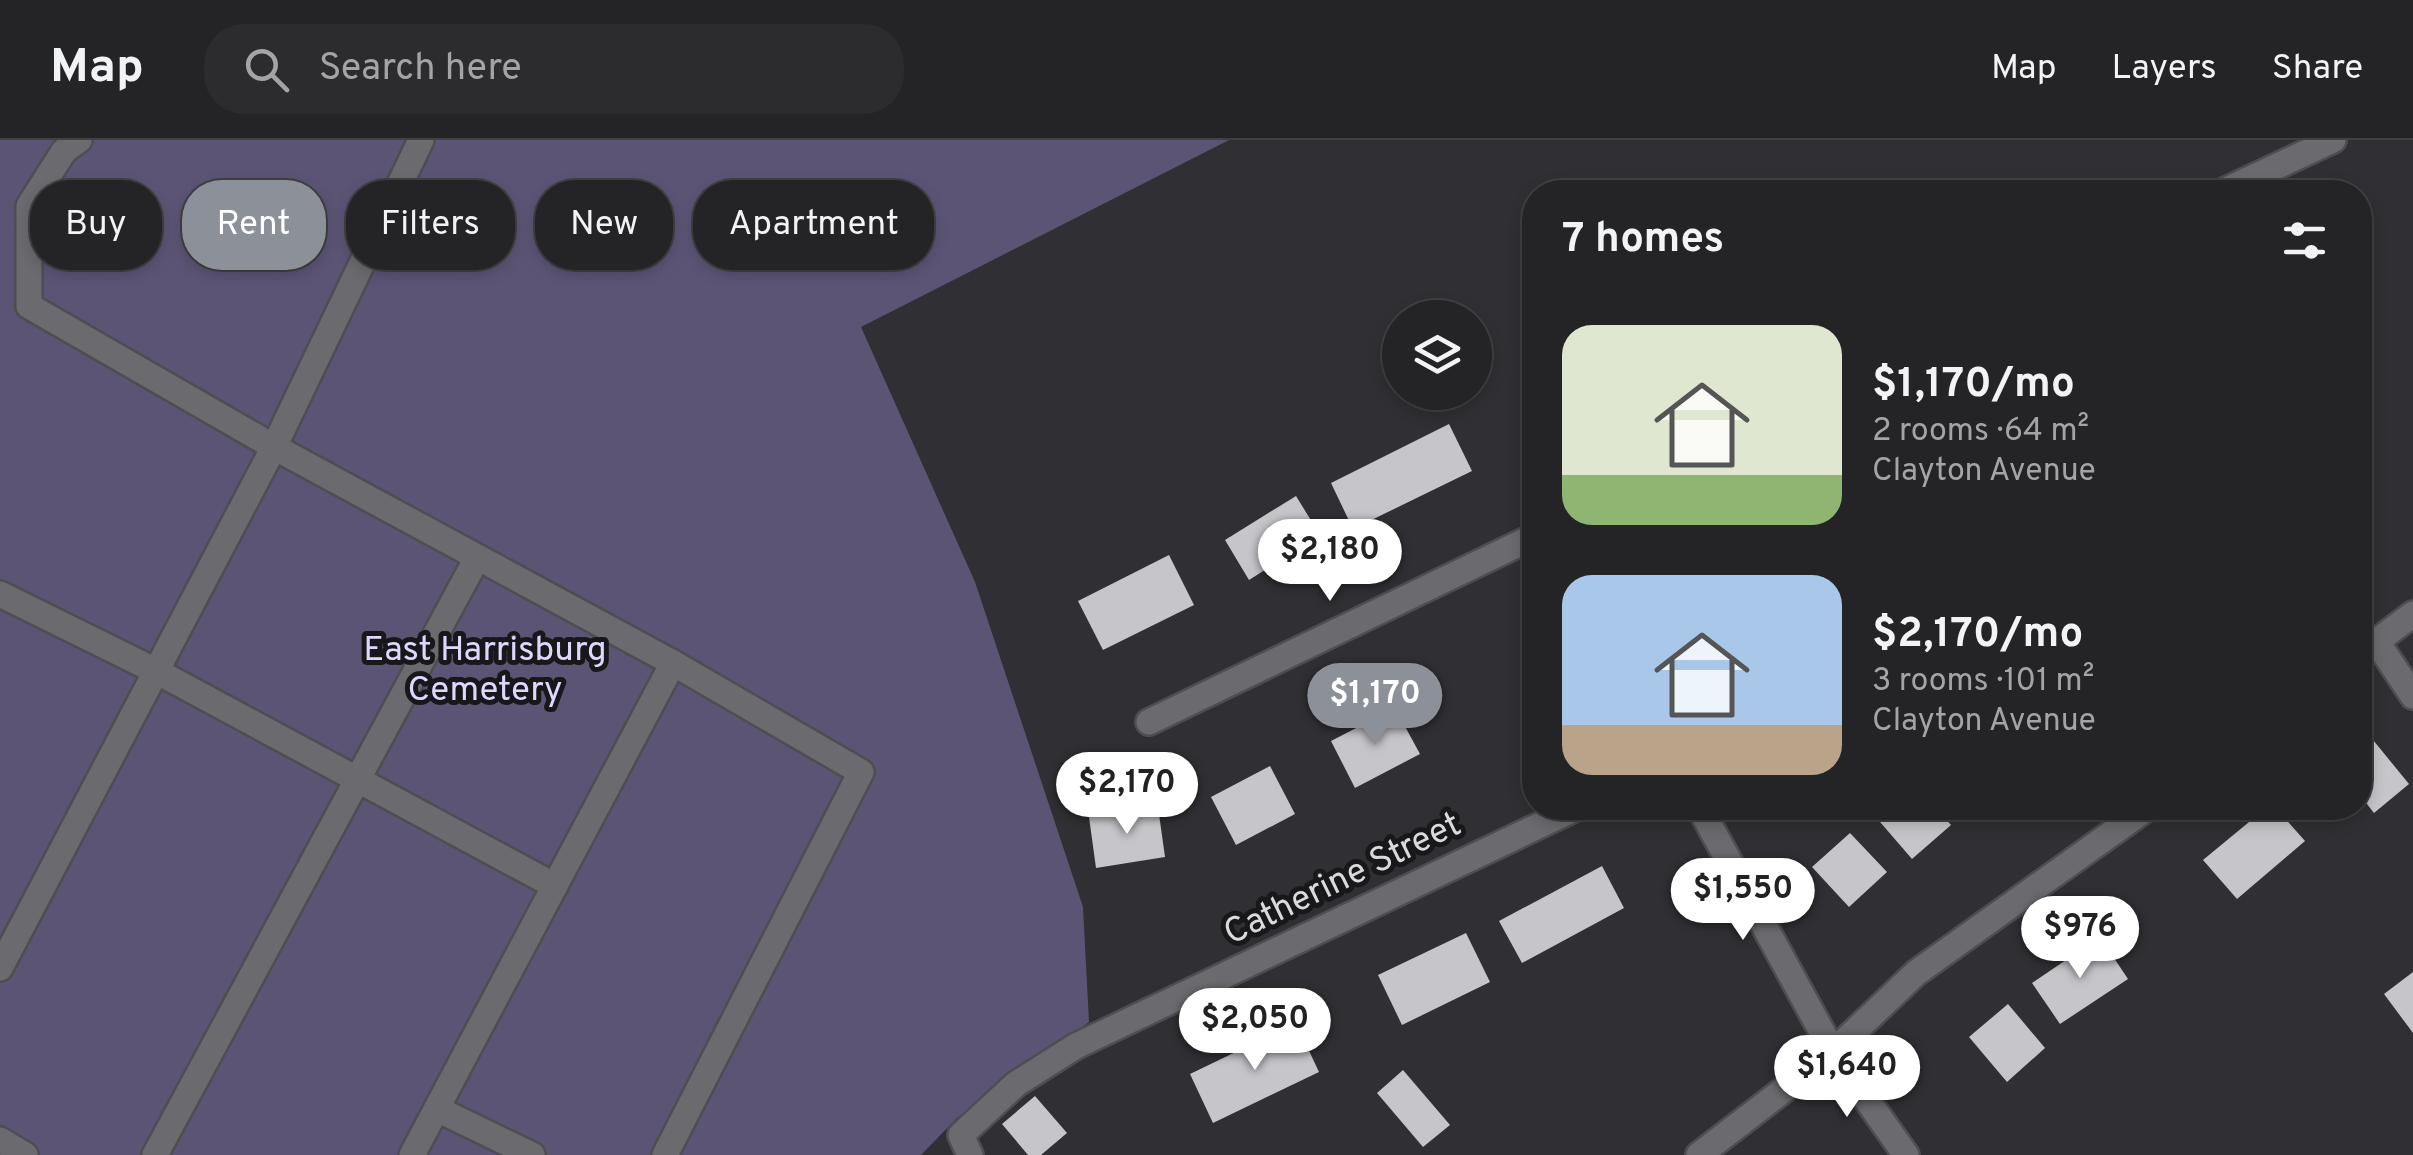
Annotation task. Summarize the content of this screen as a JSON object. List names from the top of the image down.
{
  "streets": {
    "street": ["Catherine Street"]
  },
  "parks": ["East Harrisburg Cemetery"],
  "page": {
    "header": "Map",
    "search": "Search here",
    "nav": ["Map", "Layers", "Share"],
    "chip": [
      "Buy",
      "Rent",
      "Filters",
      "New",
      "Apartment"
    ],
    "heading": "7 homes",
    "list": [
      {
        "name": "$1,170/mo",
        "note": "2 rooms · 64 m² · Clayton Avenue"
      },
      {
        "name": "$2,170/mo",
        "note": "3 rooms · 101 m² · Clayton Avenue"
      }
    ],
    "price": [
      "$2,180",
      "$1,170",
      "$2,170",
      "$1,550",
      "$976",
      "$2,050",
      "$1,640"
    ]
  }
}
